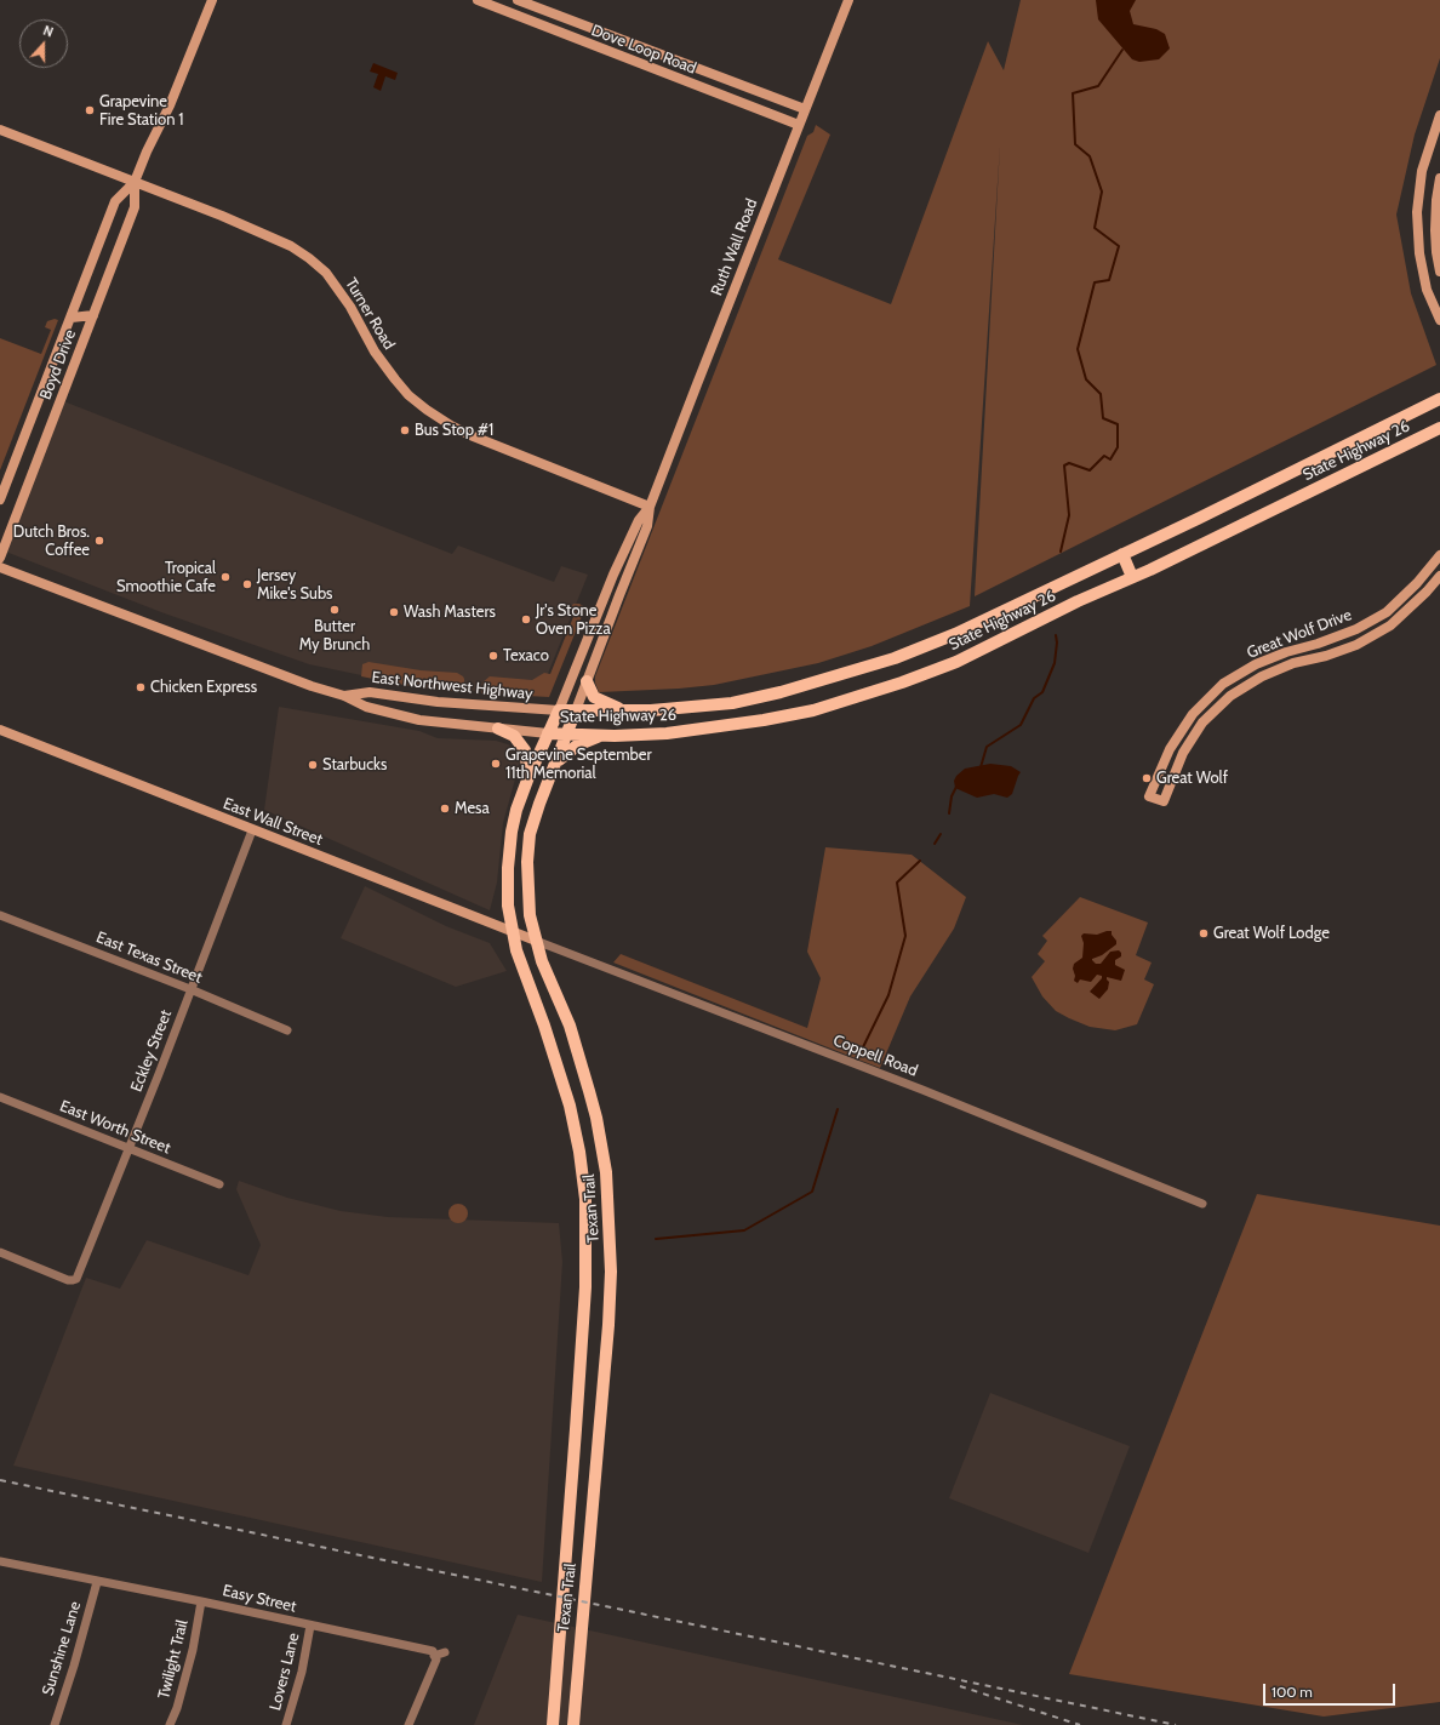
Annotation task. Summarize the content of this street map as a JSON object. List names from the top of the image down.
{
  "streets": {
    "main road": ["State Highway 26", "Texan Trail"],
    "street": [
      "Dove Loop Road",
      "Ruth Wall Road",
      "Turner Road",
      "Boyd Drive",
      "Great Wolf Drive",
      "East Northwest Highway",
      "East Wall Street",
      "East Texas Street",
      "Eckley Street",
      "Coppell Road",
      "East Worth Street",
      "Easy Street",
      "Sunshine Lane",
      "Twilight Trail",
      "Lovers Lane"
    ]
  },
  "crossings": [
    ["Dove Loop Road", "Ruth Wall Road"],
    ["Ruth Wall Road", "Turner Road"],
    ["Ruth Wall Road", "State Highway 26"],
    ["Ruth Wall Road", "East Northwest Highway"],
    ["Ruth Wall Road", "Texan Trail"],
    ["Turner Road", "Boyd Drive"],
    ["State Highway 26", "East Northwest Highway"],
    ["State Highway 26", "Texan Trail"],
    ["East Northwest Highway", "Texan Trail"],
    ["East Wall Street", "Eckley Street"],
    ["East Wall Street", "Coppell Road"],
    ["East Wall Street", "Texan Trail"],
    ["East Texas Street", "Eckley Street"],
    ["Eckley Street", "East Worth Street"],
    ["Coppell Road", "Texan Trail"],
    ["Easy Street", "Sunshine Lane"],
    ["Easy Street", "Twilight Trail"],
    ["Easy Street", "Lovers Lane"]
  ],
  "places": [
    "Grapevine Fire Station 1",
    "Bus Stop #1",
    "Dutch Bros. Coffee",
    "Tropical Smoothie Cafe",
    "Jersey Mike's Subs",
    "Butter My Brunch",
    "Wash Masters",
    "Jr's Stone Oven Pizza",
    "Texaco",
    "Chicken Express",
    "Grapevine September 11th Memorial",
    "Starbucks",
    "Great Wolf",
    "Mesa",
    "Great Wolf Lodge"
  ],
  "scale_bar": "100 m",
  "north": "top"
}
